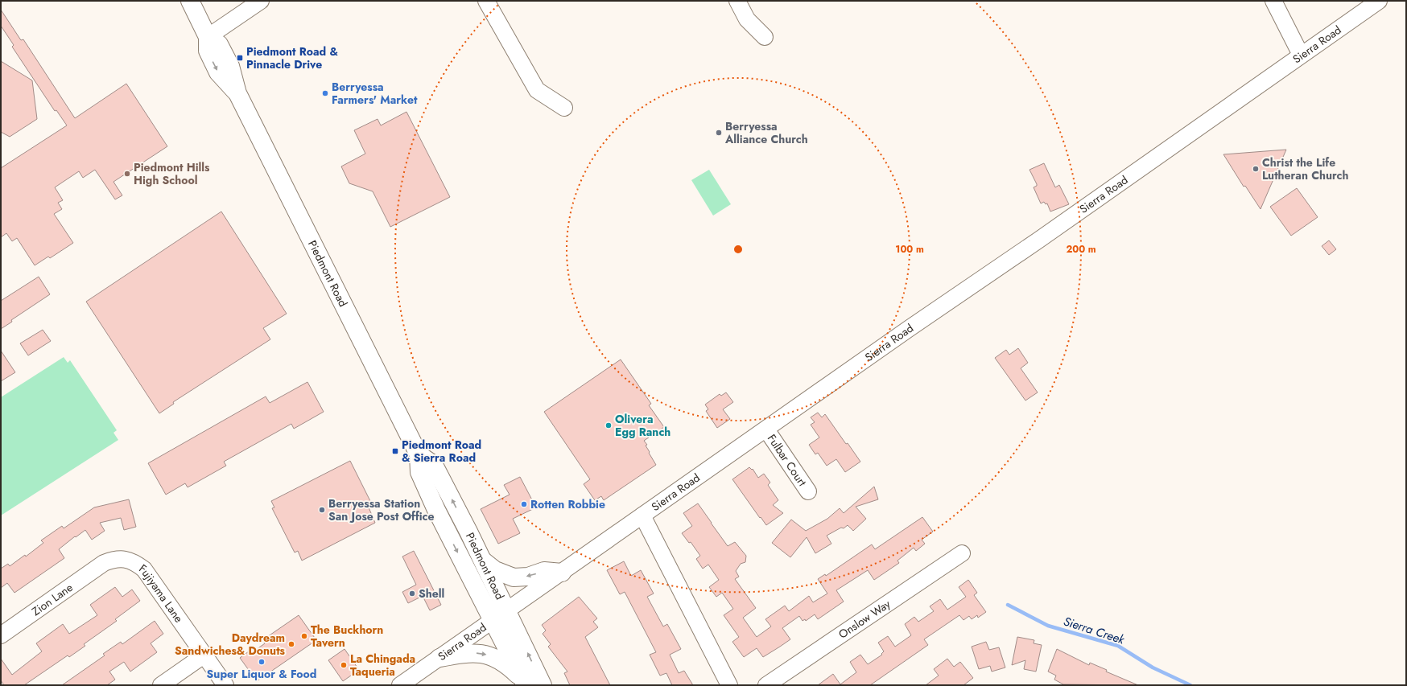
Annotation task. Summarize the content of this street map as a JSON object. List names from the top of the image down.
{
  "streets": {
    "main road": ["Piedmont Road"],
    "street": [
      "Sierra Road",
      "Fulbar Court",
      "Fujiyama Lane",
      "Zion Lane",
      "Onslow Way"
    ]
  },
  "crossings": [
    ["Sierra Road", "Piedmont Road"],
    ["Sierra Road", "Fulbar Court"],
    ["Fujiyama Lane", "Zion Lane"]
  ],
  "water": ["Sierra Creek"],
  "places": {
    "transit": ["Piedmont Road & Pinnacle Drive", "Piedmont Road & Sierra Road"],
    "other": [
      "Berryessa Farmers' Market",
      "Berryessa Alliance Church",
      "Christ the Life Lutheran Church",
      "Piedmont Hills High School",
      "Olivera Egg Ranch",
      "Rotten Robbie",
      "Berryessa Station San Jose Post Office",
      "Shell",
      "The Buckhorn Tavern",
      "Daydream Sandwiches& Donuts",
      "Super Liquor & Food",
      "La Chingada Taqueria"
    ]
  },
  "rings": ["100 m", "200 m"]
}
